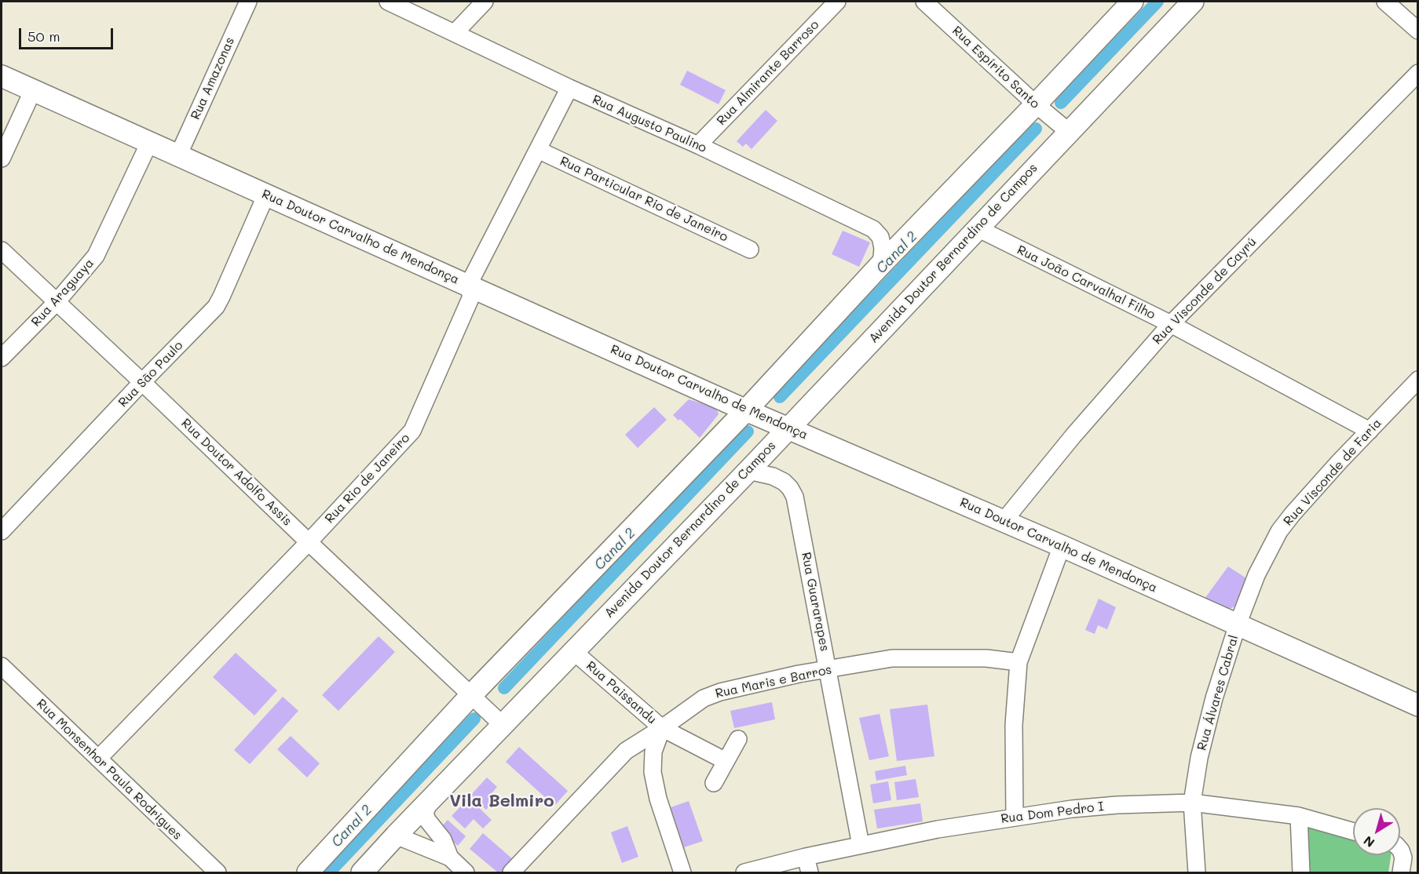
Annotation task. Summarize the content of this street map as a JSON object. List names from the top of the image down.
{
  "streets": {
    "main road": ["Rua Doutor Carvalho de Mendonça", "Avenida Doutor Bernardino de Campos"],
    "street": [
      "Rua Espírito Santo",
      "Rua Almirante Barroso",
      "Rua Amazonas",
      "Rua Augusto Paulino",
      "Rua Particular Rio de Janeiro",
      "Rua João Carvalhal Filho",
      "Rua Visconde de Cayrú",
      "Rua Araguaya",
      "Rua São Paulo",
      "Rua Doutor Adolfo Assis",
      "Rua Visconde de Faria",
      "Rua Rio de Janeiro",
      "Rua Guararapes",
      "Rua Maris e Barros",
      "Rua Paissandu",
      "Rua Álvares Cabral",
      "Rua Monsenhor Paula Rodrigues",
      "Rua Dom Pedro I"
    ]
  },
  "crossings": [
    ["Rua Espírito Santo", "Avenida Doutor Bernardino de Campos"],
    ["Rua Almirante Barroso", "Rua Augusto Paulino"],
    ["Rua Amazonas", "Rua Doutor Carvalho de Mendonça"],
    ["Rua Augusto Paulino", "Rua Rio de Janeiro"],
    ["Rua Particular Rio de Janeiro", "Rua Rio de Janeiro"],
    ["Rua Doutor Carvalho de Mendonça", "Avenida Doutor Bernardino de Campos"],
    ["Rua Doutor Carvalho de Mendonça", "Rua Visconde de Cayrú"],
    ["Rua Doutor Carvalho de Mendonça", "Rua Araguaya"],
    ["Rua Doutor Carvalho de Mendonça", "Rua São Paulo"],
    ["Rua Doutor Carvalho de Mendonça", "Rua Visconde de Faria"],
    ["Rua Doutor Carvalho de Mendonça", "Rua Rio de Janeiro"],
    ["Rua Doutor Carvalho de Mendonça", "Rua Álvares Cabral"],
    ["Avenida Doutor Bernardino de Campos", "Rua João Carvalhal Filho"],
    ["Avenida Doutor Bernardino de Campos", "Rua Doutor Adolfo Assis"],
    ["Avenida Doutor Bernardino de Campos", "Rua Guararapes"],
    ["Avenida Doutor Bernardino de Campos", "Rua Paissandu"],
    ["Rua João Carvalhal Filho", "Rua Visconde de Cayrú"],
    ["Rua João Carvalhal Filho", "Rua Visconde de Faria"],
    ["Rua Araguaya", "Rua Doutor Adolfo Assis"],
    ["Rua São Paulo", "Rua Doutor Adolfo Assis"],
    ["Rua Doutor Adolfo Assis", "Rua Rio de Janeiro"],
    ["Rua Visconde de Faria", "Rua Álvares Cabral"],
    ["Rua Rio de Janeiro", "Rua Monsenhor Paula Rodrigues"],
    ["Rua Guararapes", "Rua Maris e Barros"],
    ["Rua Guararapes", "Rua Dom Pedro I"],
    ["Rua Maris e Barros", "Rua Paissandu"],
    ["Rua Álvares Cabral", "Rua Dom Pedro I"]
  ],
  "districts": ["Vila Belmiro"],
  "water": ["Canal 2"],
  "scale_bar": "50 m",
  "north": "bottom left"
}
